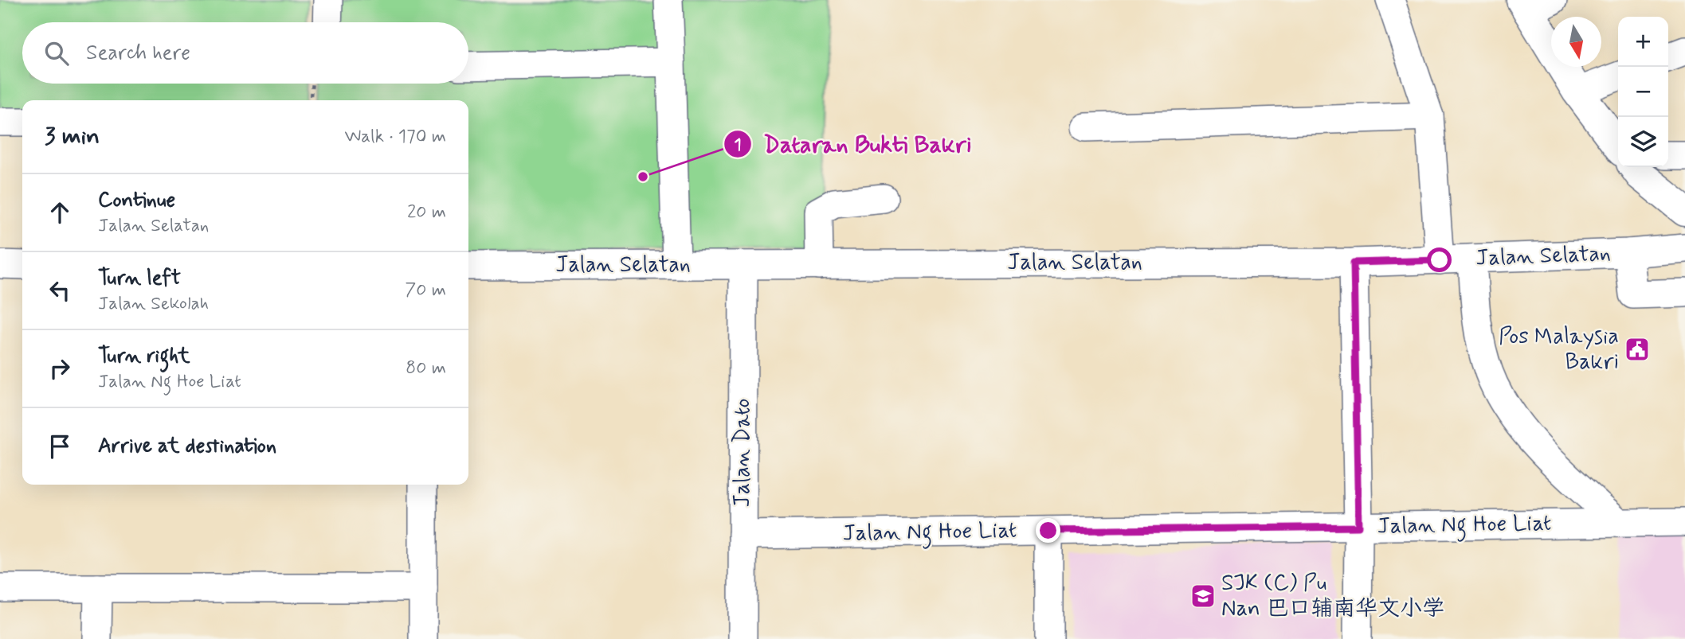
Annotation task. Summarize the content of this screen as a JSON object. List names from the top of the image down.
{
  "streets": {
    "street": ["Jalan Selatan", "Jalan Dato", "Jalan Ng Hoe Liat"]
  },
  "crossings": [
    ["Jalan Selatan", "Jalan Dato"],
    ["Jalan Dato", "Jalan Ng Hoe Liat"]
  ],
  "places": {
    "other": ["Dataran Bukti Bakri"],
    "public building": ["Pos Malaysia Bakri"],
    "school or university": ["SJK (C) Pu Nan 巴口辅南华文小学"]
  },
  "north": "bottom",
  "page": {
    "map_buttons": ["+", "−"],
    "search": "Search here",
    "heading": ["3 min", "Walk · 170 m"],
    "list": [
      ["Continue", "Jalan Selatan", "20 m"],
      ["Turn left", "Jalan Sekolah", "70 m"],
      ["Turn right", "Jalan Ng Hoe Liat", "80 m"],
      "Arrive at destination"
    ]
  }
}
